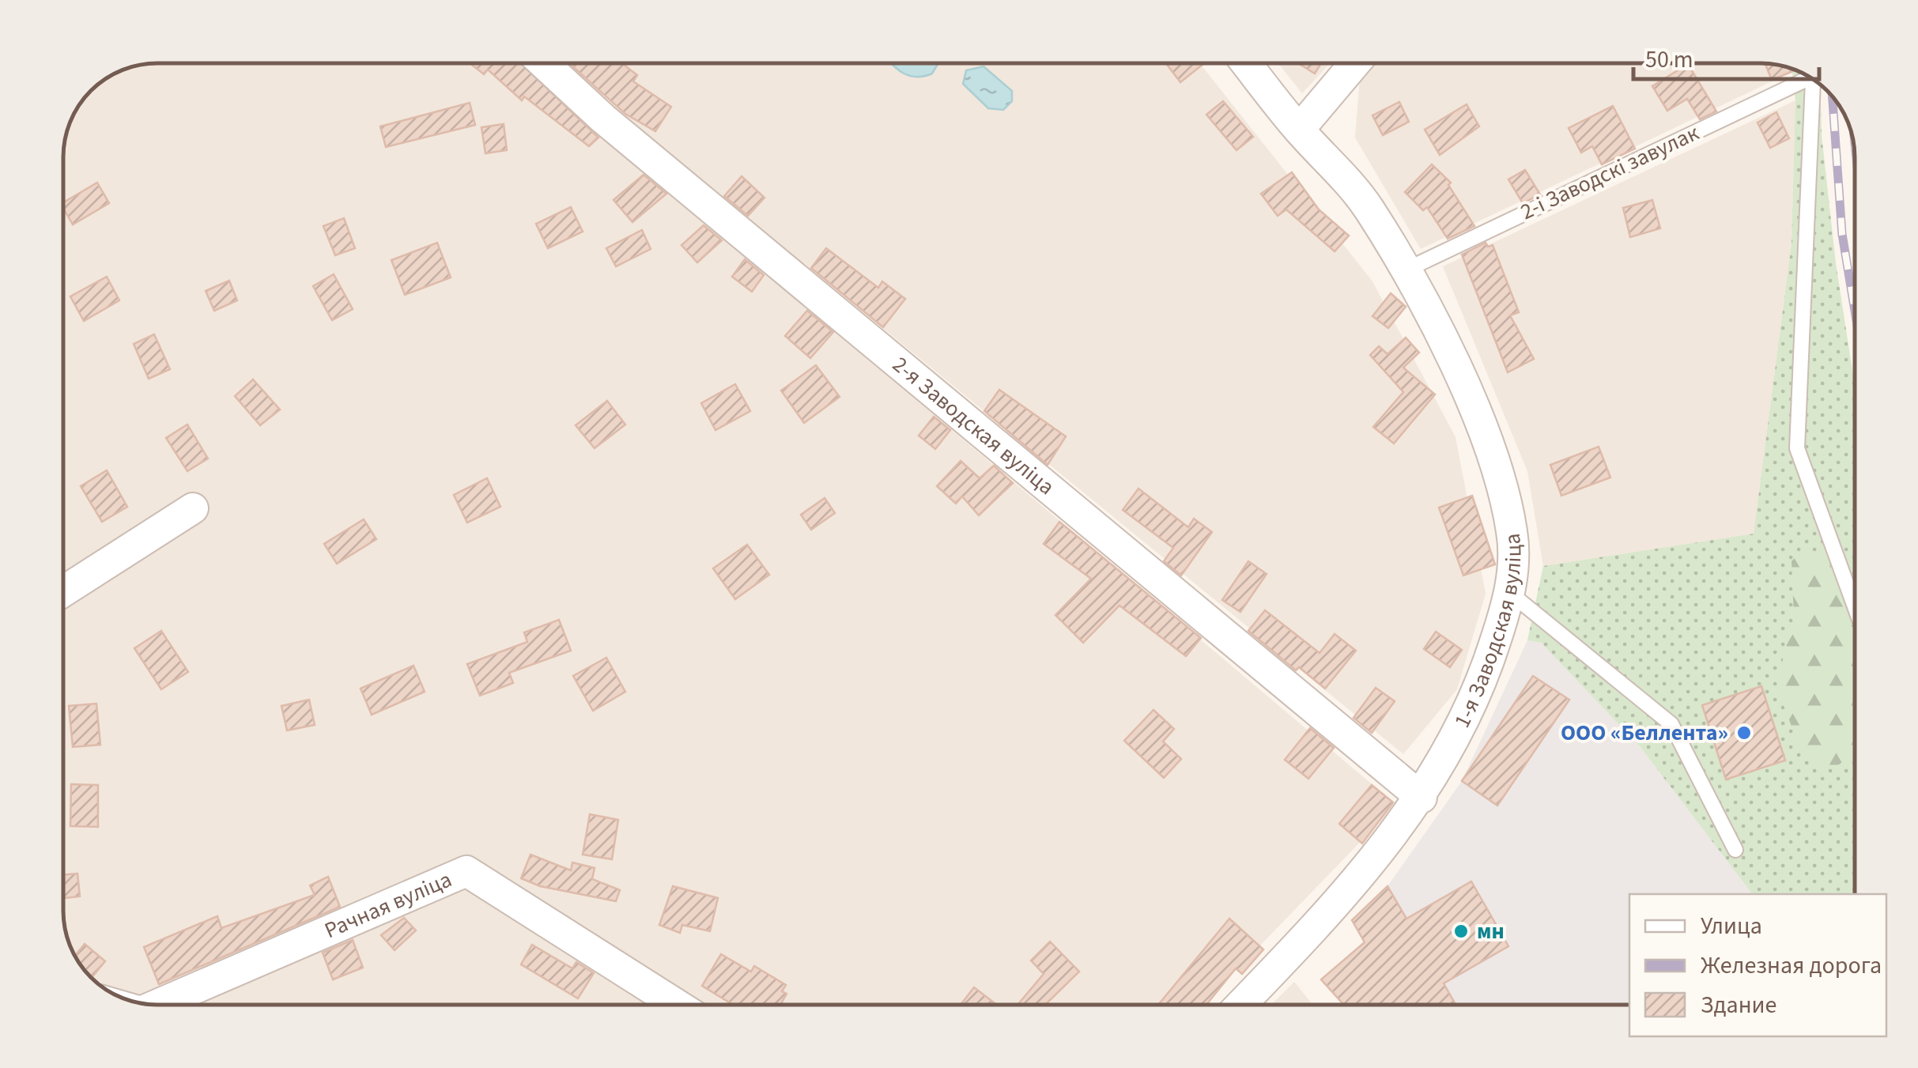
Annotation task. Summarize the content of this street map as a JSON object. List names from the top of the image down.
{
  "streets": {
    "street": ["2-я Заводская вуліца", "1-я Заводская вуліца", "Рачная вуліца"],
    "lane": ["2-і Заводскі завулак"]
  },
  "crossings": [
    ["2-і Заводскі завулак", "1-я Заводская вуліца"],
    ["2-я Заводская вуліца", "1-я Заводская вуліца"]
  ],
  "places": ["ООО «Беллента»", "мн"],
  "legend": ["Улица", "Железная дорога", "Здание"],
  "scale_bar": "50 m"
}
